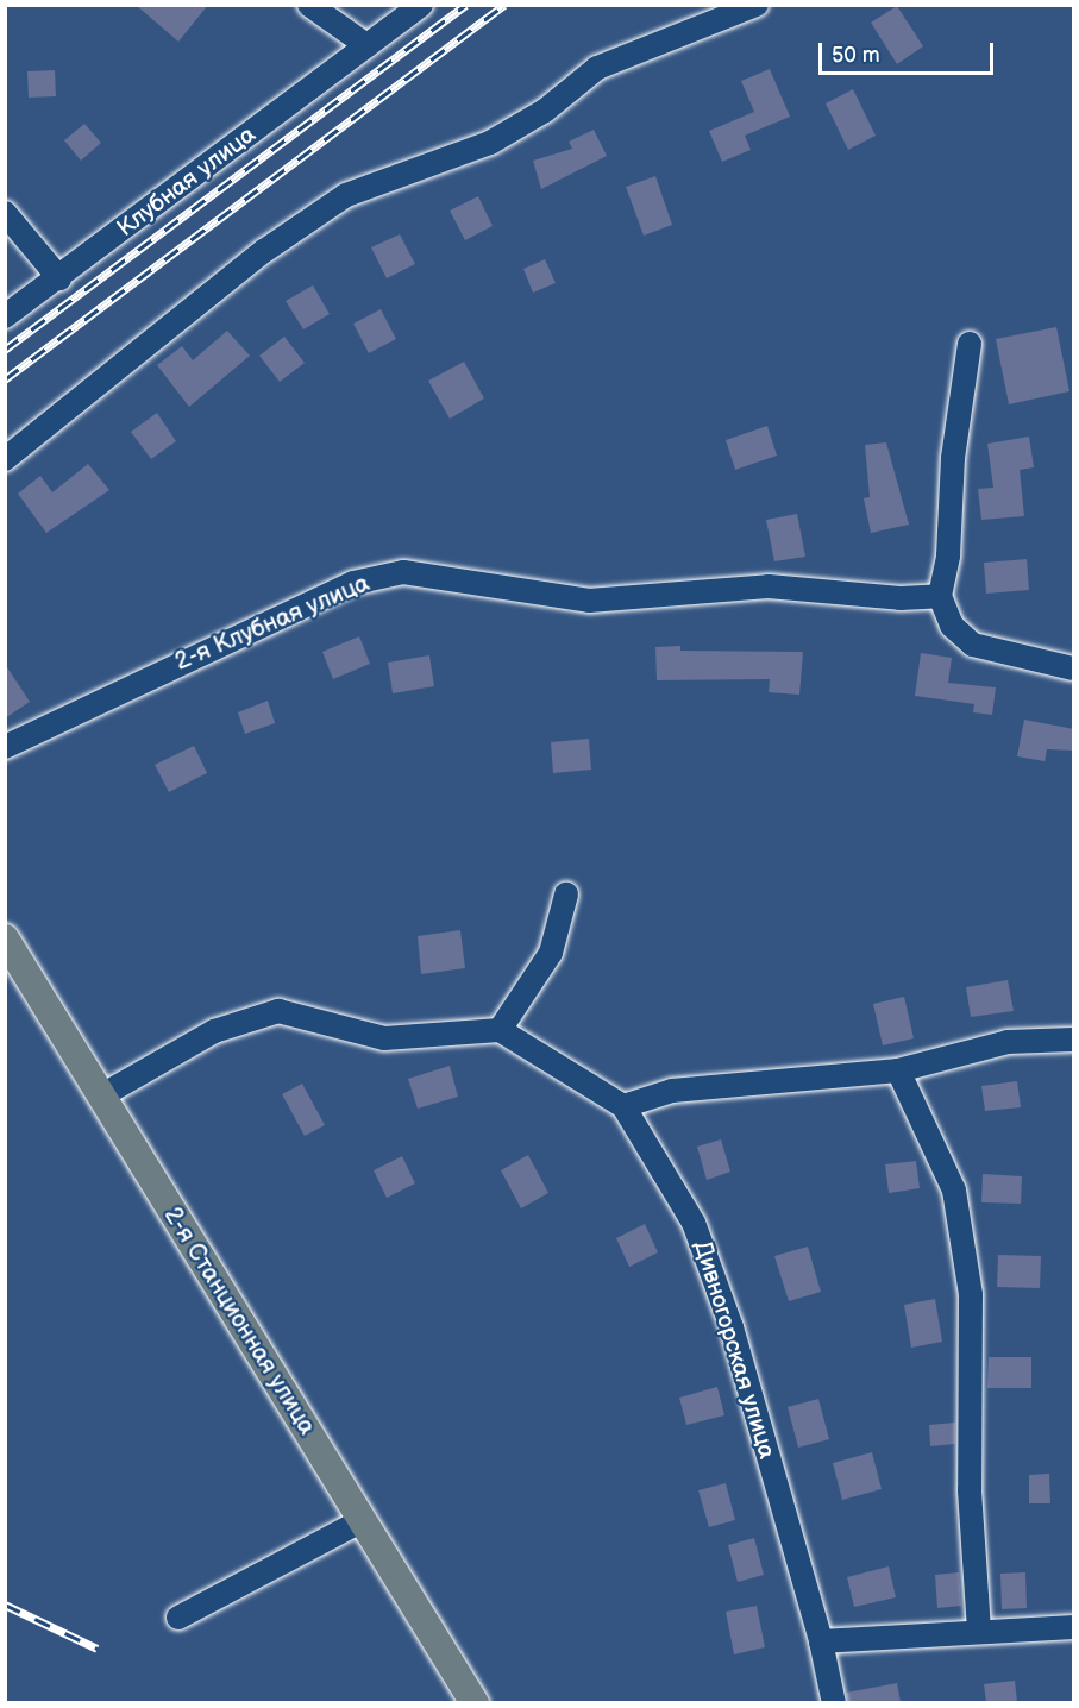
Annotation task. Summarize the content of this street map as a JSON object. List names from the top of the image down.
{
  "streets": {
    "main road": ["2-я Станционная улица"],
    "street": ["Клубная улица", "2-я Клубная улица", "Дивногорская улица"]
  },
  "scale_bar": "50 m"
}
